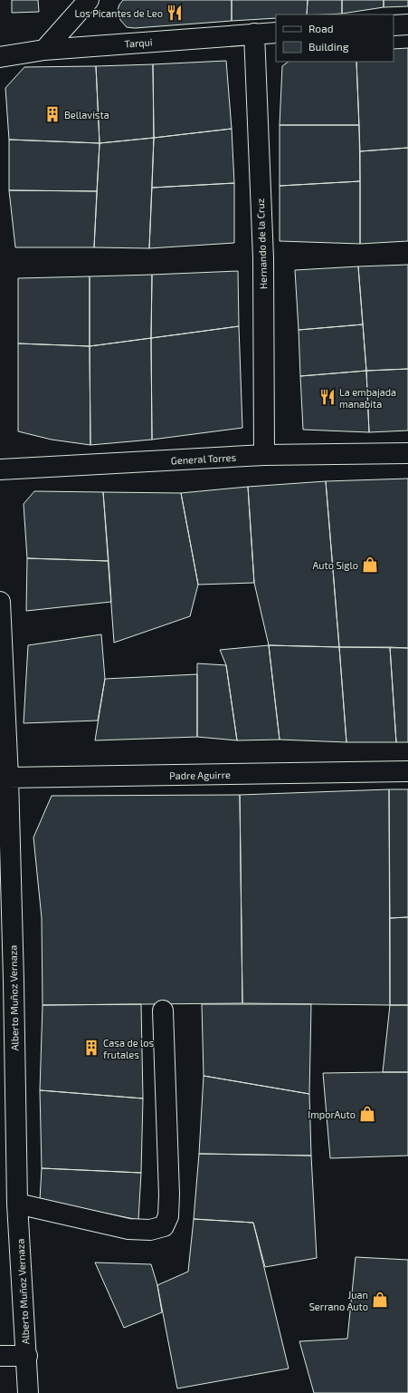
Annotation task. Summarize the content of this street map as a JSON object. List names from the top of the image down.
{
  "streets": {
    "street": [
      "Tarqui",
      "Hernando de la Cruz",
      "General Torres",
      "Padre Aguirre",
      "Alberto Muñoz Vernaza"
    ]
  },
  "crossings": [
    ["Tarqui", "Hernando de la Cruz"],
    ["Hernando de la Cruz", "General Torres"],
    ["Padre Aguirre", "Alberto Muñoz Vernaza"]
  ],
  "places": {
    "restaurant": ["Los Picantes de Leo", "La embajada manabita"],
    "building": ["Bellavista", "Casa de los frutales"],
    "shop": ["Auto Siglo", "ImporAuto", "Juan Serrano Auto"]
  },
  "legend": ["Road", "Building"]
}
